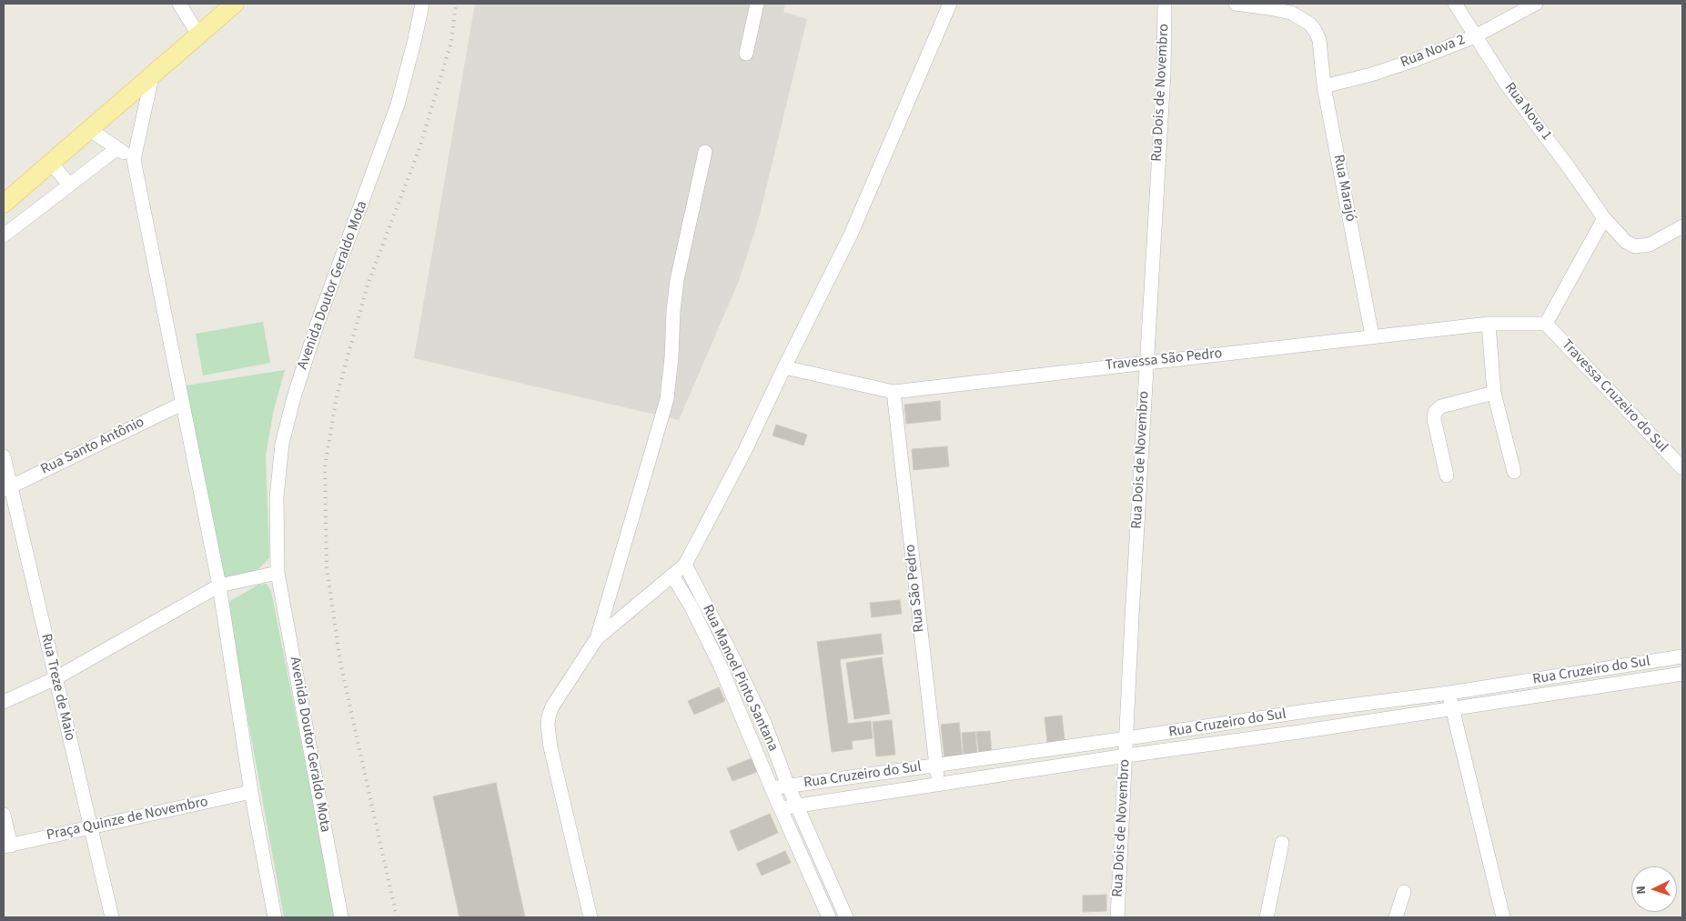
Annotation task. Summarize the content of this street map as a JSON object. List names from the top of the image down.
{
  "streets": {
    "street": [
      "Rua Nova 2",
      "Rua Dois de Novembro",
      "Rua Nova 1",
      "Rua Marajó",
      "Avenida Doutor Geraldo Mota",
      "Travessa São Pedro",
      "Travessa Cruzeiro do Sul",
      "Rua Santo Antônio",
      "Rua São Pedro",
      "Rua Cruzeiro do Sul",
      "Rua Manoel Pinto Santana",
      "Rua Treze de Maio",
      "Praça Quinze de Novembro"
    ]
  },
  "crossings": [
    ["Rua Nova 2", "Rua Nova 1"],
    ["Rua Nova 2", "Rua Marajó"],
    ["Rua Dois de Novembro", "Travessa São Pedro"],
    ["Rua Dois de Novembro", "Rua Cruzeiro do Sul"],
    ["Rua Marajó", "Travessa São Pedro"],
    ["Travessa São Pedro", "Travessa Cruzeiro do Sul"],
    ["Travessa São Pedro", "Rua São Pedro"],
    ["Rua Santo Antônio", "Rua Treze de Maio"],
    ["Rua São Pedro", "Rua Cruzeiro do Sul"],
    ["Rua Cruzeiro do Sul", "Rua Manoel Pinto Santana"],
    ["Rua Treze de Maio", "Praça Quinze de Novembro"]
  ],
  "north": "left"
}
